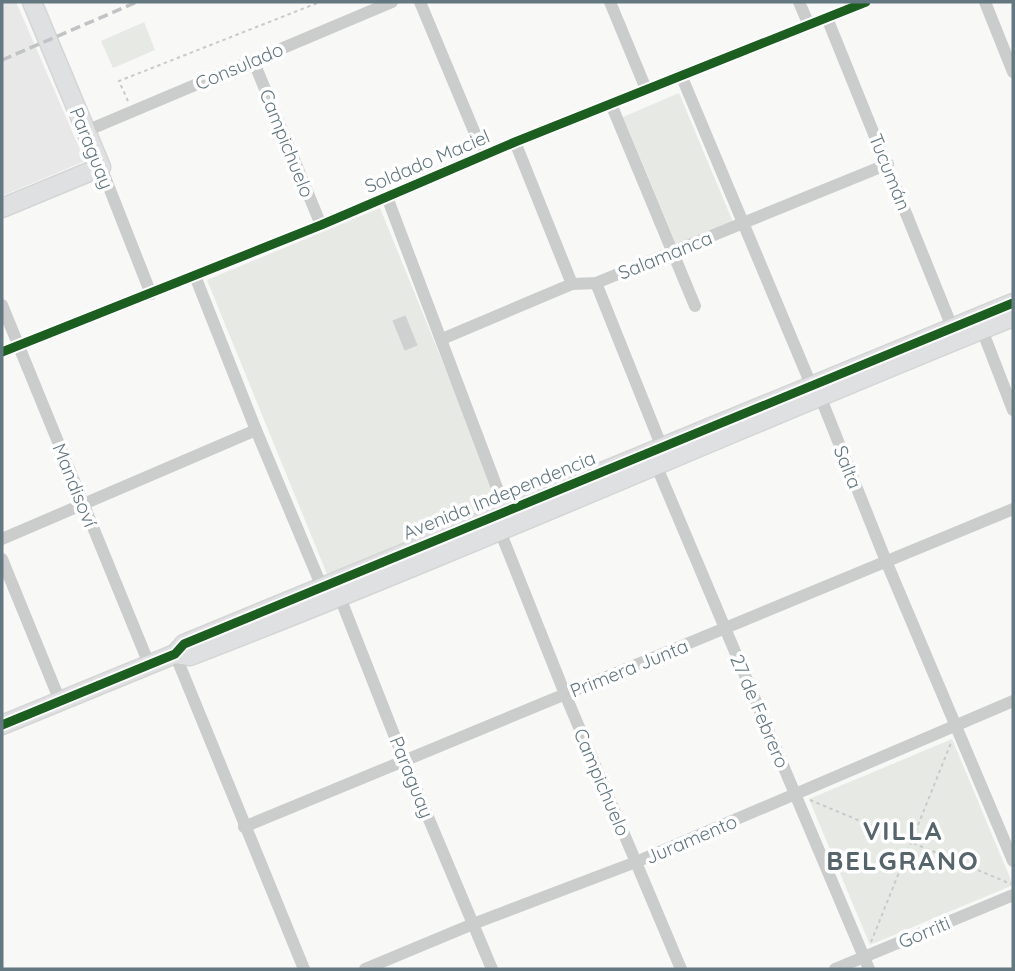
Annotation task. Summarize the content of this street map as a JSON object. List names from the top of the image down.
{
  "streets": {
    "street": [
      "Consulado",
      "Campichuelo",
      "Paraguay",
      "Soldado Maciel",
      "Tucumán",
      "Salamanca",
      "Salta",
      "Mandisoví",
      "Avenida Independencia",
      "Primera Junta",
      "27 de Febrero",
      "Juramento",
      "Gorriti"
    ]
  },
  "crossings": [
    ["Consulado", "Campichuelo"],
    ["Consulado", "Paraguay"],
    ["Campichuelo", "Soldado Maciel"],
    ["Campichuelo", "Salamanca"],
    ["Campichuelo", "Avenida Independencia"],
    ["Campichuelo", "Primera Junta"],
    ["Campichuelo", "Juramento"],
    ["Paraguay", "Soldado Maciel"],
    ["Paraguay", "Avenida Independencia"],
    ["Paraguay", "Primera Junta"],
    ["Paraguay", "Juramento"],
    ["Soldado Maciel", "Tucumán"],
    ["Soldado Maciel", "Salta"],
    ["Soldado Maciel", "Mandisoví"],
    ["Tucumán", "Salamanca"],
    ["Tucumán", "Avenida Independencia"],
    ["Salamanca", "Salta"],
    ["Salamanca", "27 de Febrero"],
    ["Salta", "Avenida Independencia"],
    ["Salta", "Primera Junta"],
    ["Salta", "Juramento"],
    ["Mandisoví", "Avenida Independencia"],
    ["Avenida Independencia", "27 de Febrero"],
    ["Primera Junta", "27 de Febrero"],
    ["27 de Febrero", "Juramento"],
    ["27 de Febrero", "Gorriti"]
  ],
  "districts": ["VILLA BELGRANO"]
}
